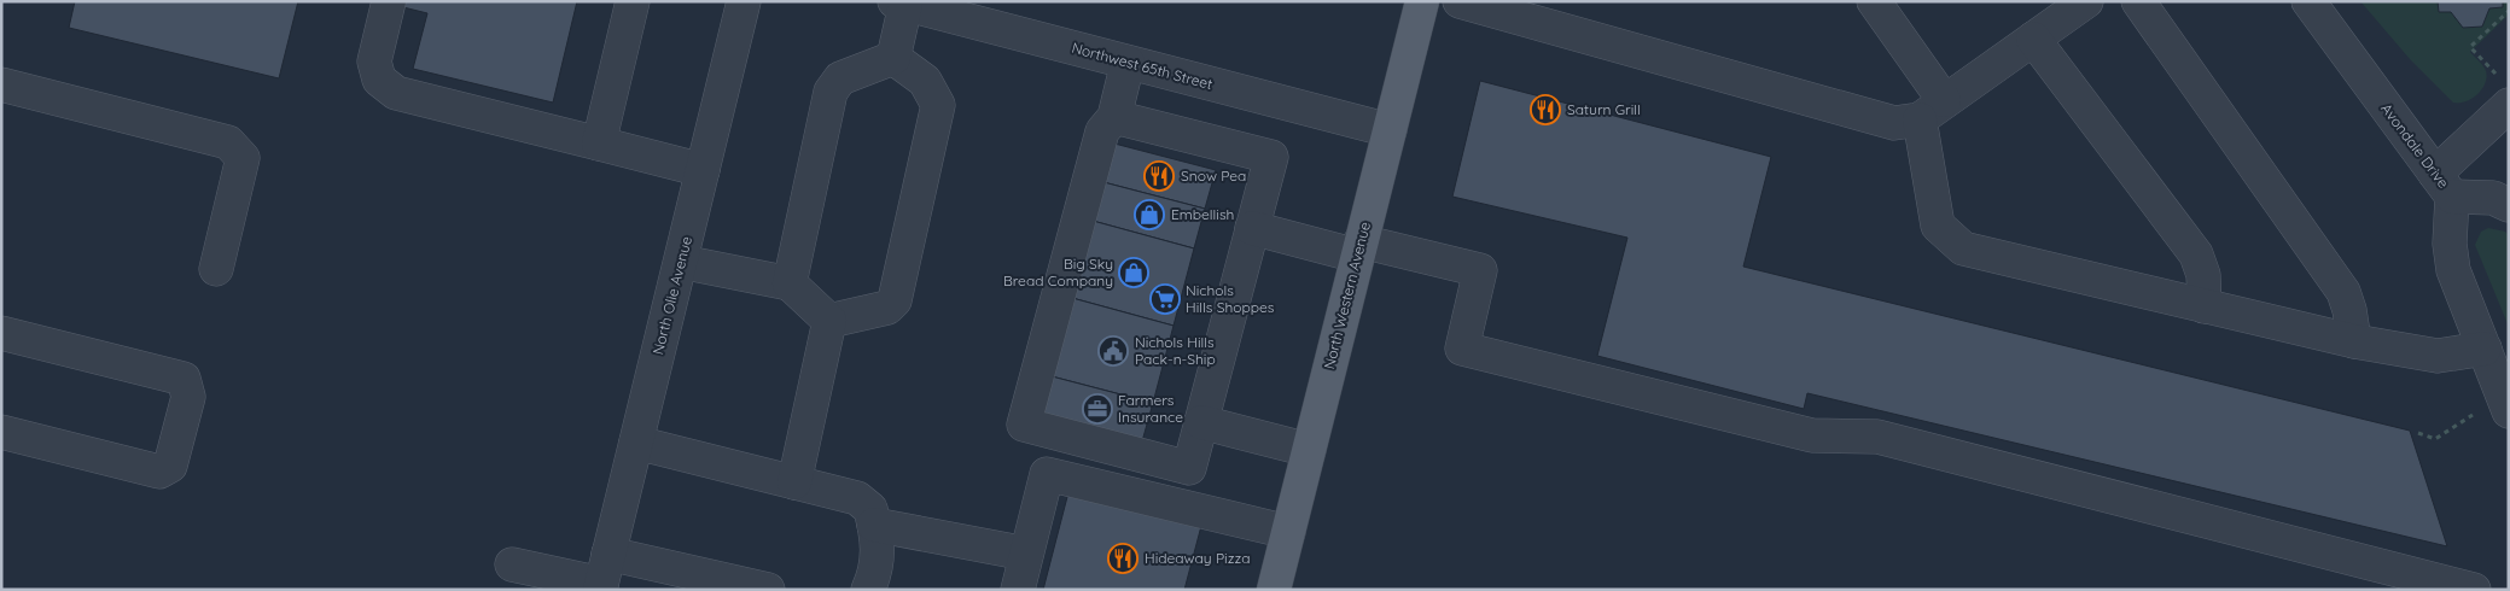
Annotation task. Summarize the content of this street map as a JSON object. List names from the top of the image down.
{
  "streets": {
    "main road": ["North Western Avenue"],
    "street": ["Northwest 65th Street", "Avondale Drive", "North Olie Avenue"]
  },
  "crossings": [
    ["Northwest 65th Street", "North Western Avenue"]
  ],
  "places": {
    "restaurant": ["Saturn Grill", "Snow Pea", "Hideaway Pizza"],
    "shop": ["Embellish", "Big Sky Bread Company"],
    "supermarket": ["Nichols Hills Shoppes"],
    "public building": ["Nichols Hills Pack-n-Ship"],
    "office": ["Farmers Insurance"]
  }
}
